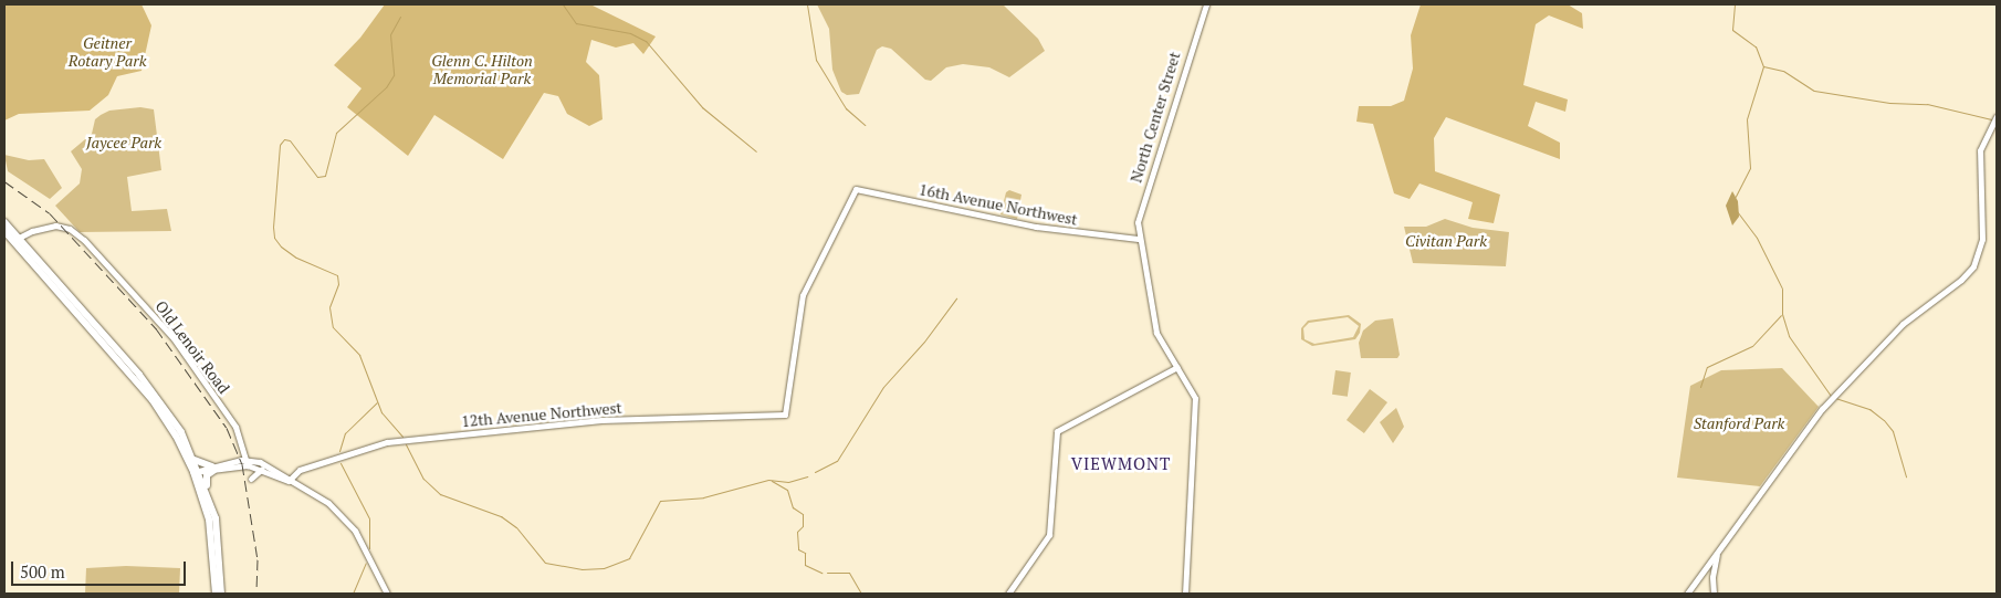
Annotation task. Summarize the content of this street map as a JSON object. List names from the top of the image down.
{
  "streets": {
    "main road": [
      "North Center Street",
      "16th Avenue Northwest",
      "Old Lenoir Road",
      "12th Avenue Northwest"
    ]
  },
  "crossings": [
    ["North Center Street", "16th Avenue Northwest"],
    ["16th Avenue Northwest", "12th Avenue Northwest"]
  ],
  "districts": ["VIEWMONT"],
  "parks": [
    "Geitner Rotary Park",
    "Glenn C. Hilton Memorial Park",
    "Jaycee Park",
    "Civitan Park",
    "Stanford Park"
  ],
  "scale_bar": "500 m"
}
